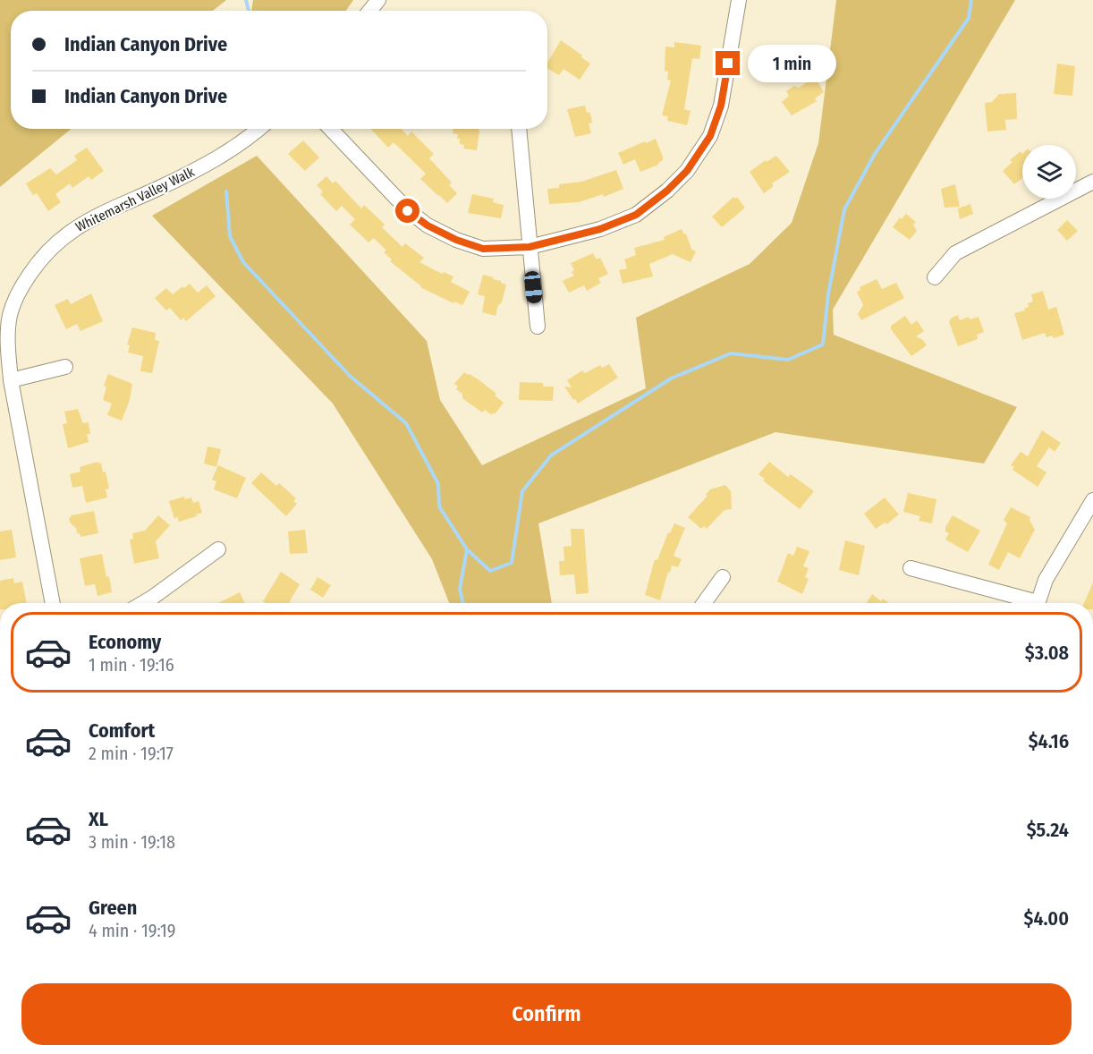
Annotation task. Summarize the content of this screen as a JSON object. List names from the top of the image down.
{
  "streets": {
    "street": ["Whitemarsh Valley Walk"]
  },
  "page": {
    "banner": ["Indian Canyon Drive", "Indian Canyon Drive"],
    "bubble": "1 min",
    "list": [
      {
        "name": "Economy",
        "note": "1 min · 19:16",
        "value": "$3.08"
      },
      {
        "name": "Comfort",
        "note": "2 min · 19:17",
        "value": "$4.16"
      },
      {
        "name": "XL",
        "note": "3 min · 19:18",
        "value": "$5.24"
      },
      {
        "name": "Green",
        "note": "4 min · 19:19",
        "value": "$4.00"
      }
    ],
    "buttons": "Confirm"
  }
}
